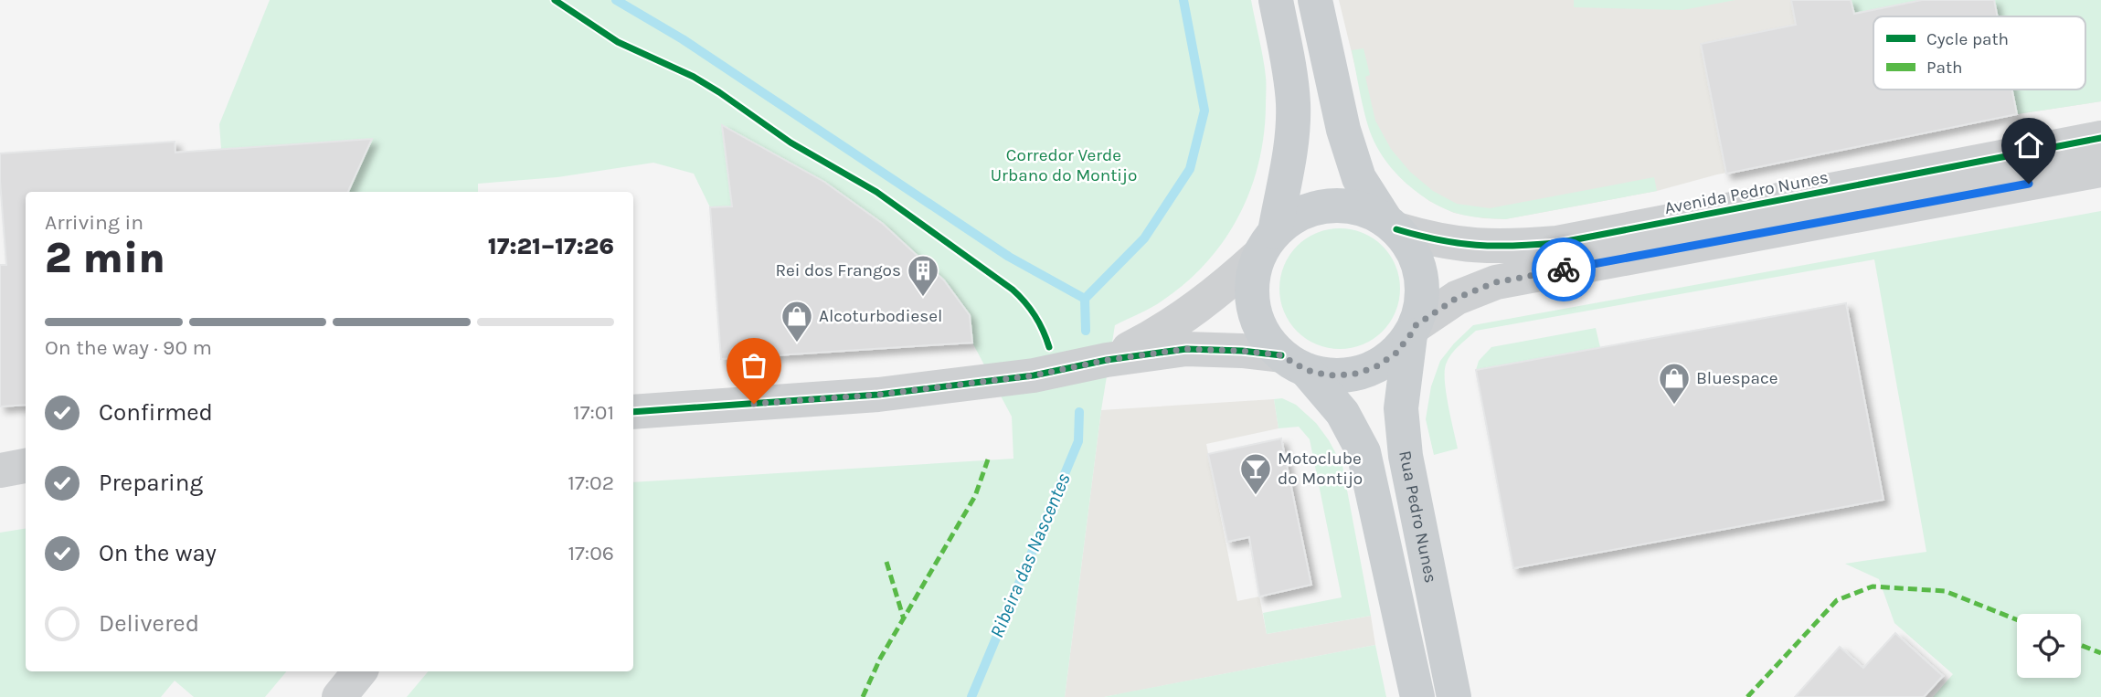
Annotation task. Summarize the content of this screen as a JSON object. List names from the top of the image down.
{
  "streets": {
    "main road": ["Rua Pedro Nunes"],
    "street": ["Avenida Pedro Nunes"]
  },
  "crossings": [
    ["Avenida Pedro Nunes", "Rua Pedro Nunes"]
  ],
  "water": ["Ribeira das Nascentes"],
  "parks": ["Corredor Verde Urbano do Montijo"],
  "places": {
    "building": ["Rei dos Frangos"],
    "shop": ["Alcoturbodiesel", "Bluespace"],
    "bar": ["Motoclube do Montijo"]
  },
  "legend": ["Cycle path", "Path"],
  "page": {
    "heading": ["2 min", "Arriving in", "17:21–17:26"],
    "bar": "On the way · 90 m",
    "list": [
      ["Confirmed", "17:01"],
      ["Preparing", "17:02"],
      ["On the way", "17:06"],
      "Delivered"
    ]
  }
}
